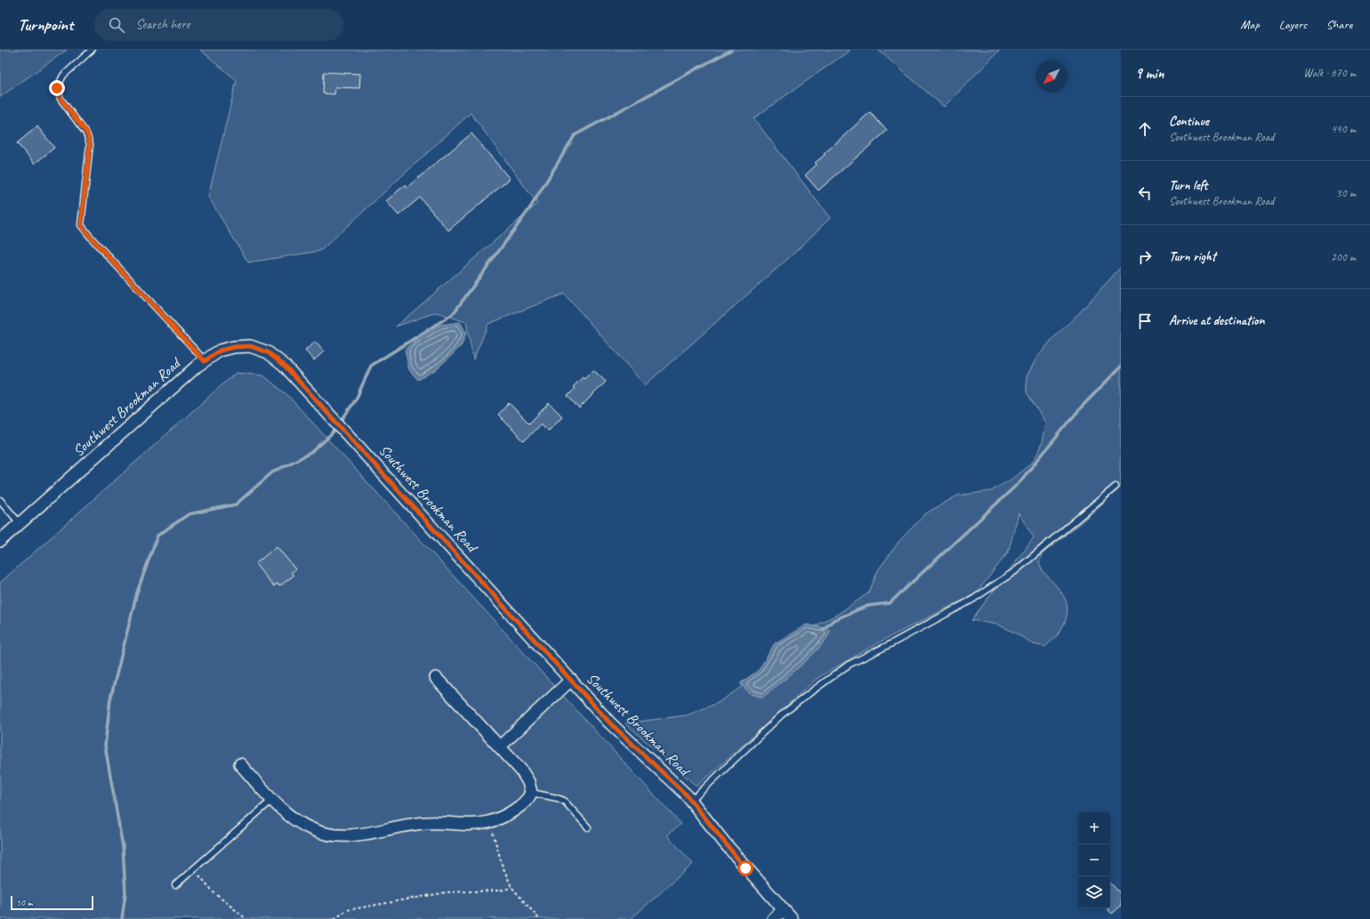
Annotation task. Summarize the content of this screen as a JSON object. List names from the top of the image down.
{
  "streets": {
    "street": ["Southwest Brookman Road"]
  },
  "scale_bar": "50 m",
  "north": "bottom left",
  "page": {
    "header": "Turnpoint",
    "search": "Search here",
    "nav": ["Map", "Layers", "Share"],
    "heading": ["9 min", "Walk · 670 m"],
    "list": [
      ["Continue", "Southwest Brookman Road", "440 m"],
      ["Turn left", "Southwest Brookman Road", "30 m"],
      ["Turn right", "200 m"],
      "Arrive at destination"
    ],
    "map_buttons": ["+", "−"],
    "scale": "50 m"
  }
}
